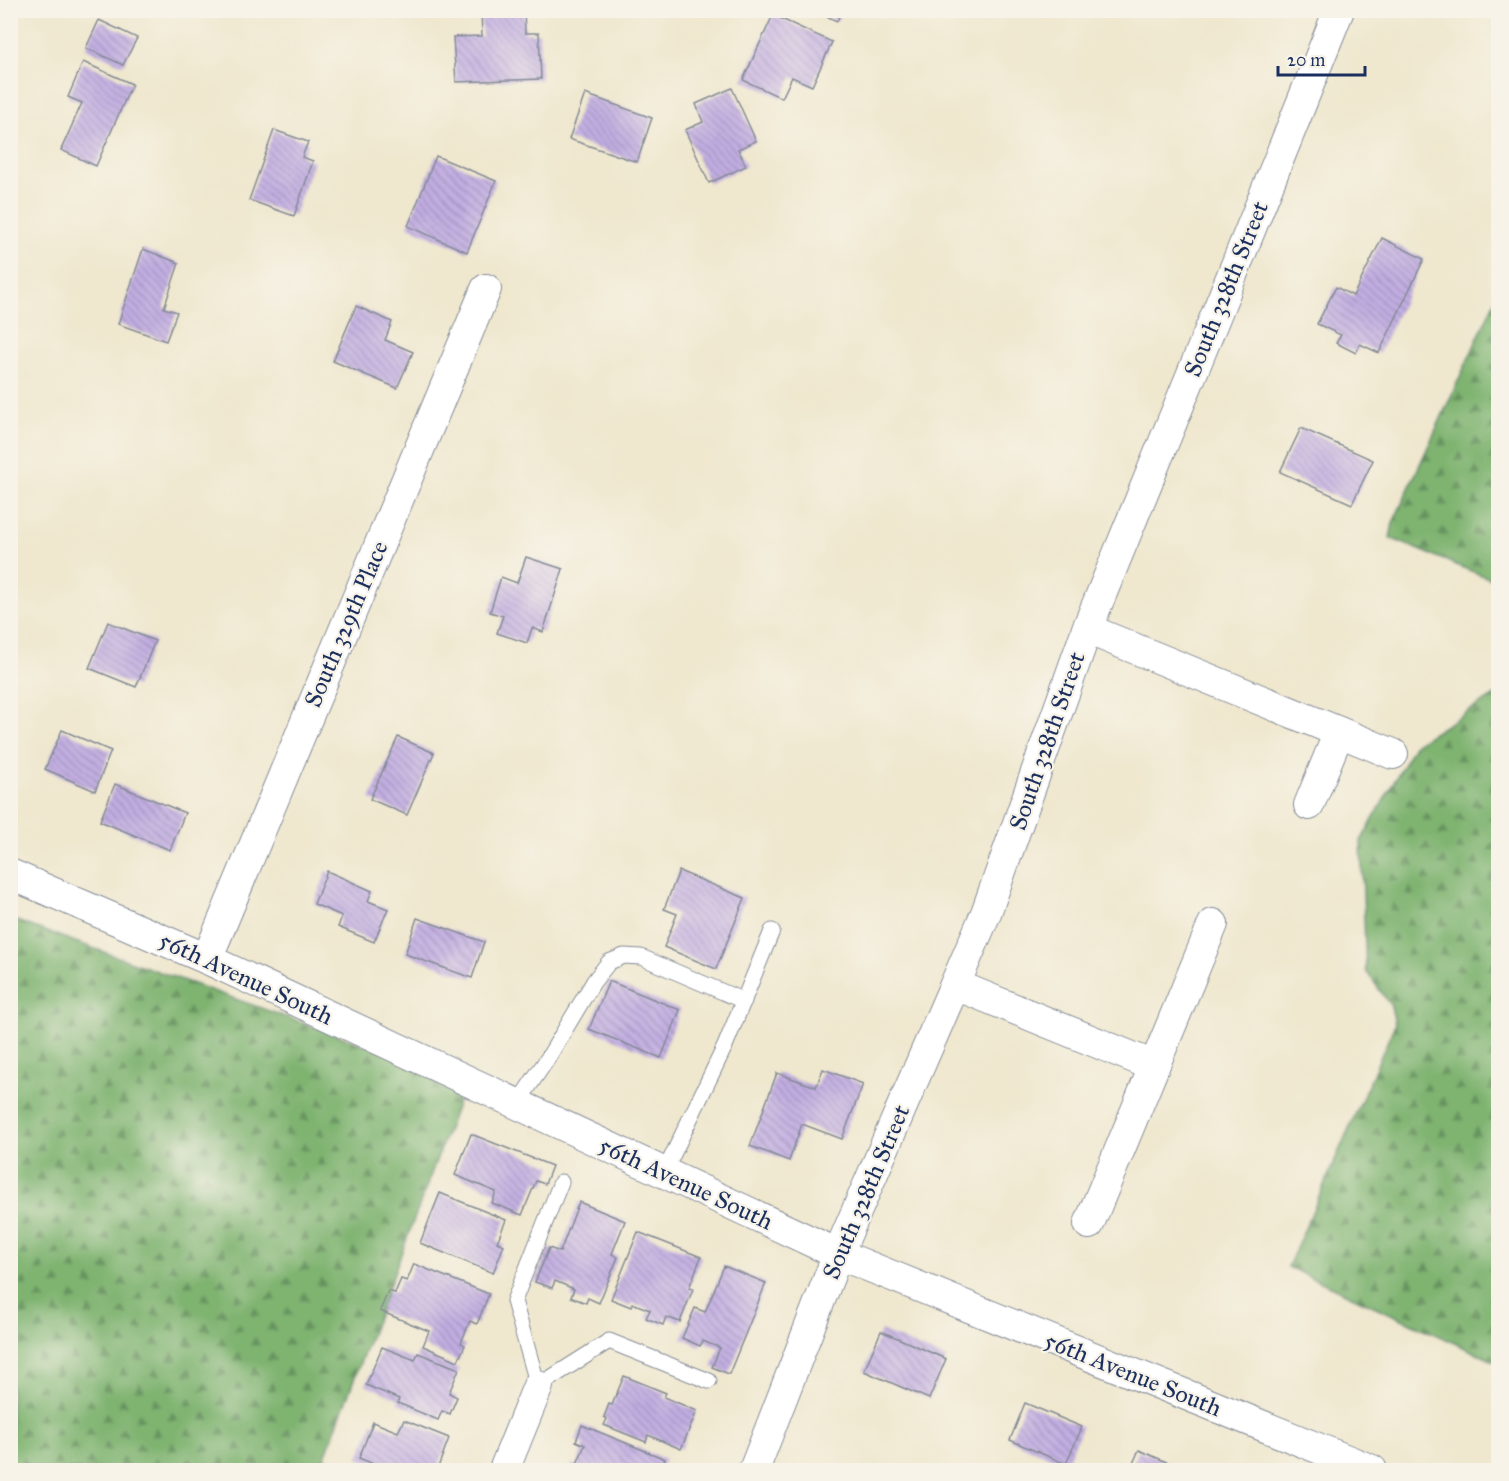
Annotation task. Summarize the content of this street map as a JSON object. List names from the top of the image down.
{
  "streets": {
    "street": ["South 328th Street", "South 329th Place", "56th Avenue South"]
  },
  "crossings": [
    ["South 328th Street", "56th Avenue South"],
    ["South 329th Place", "56th Avenue South"]
  ],
  "scale_bar": "20 m"
}
